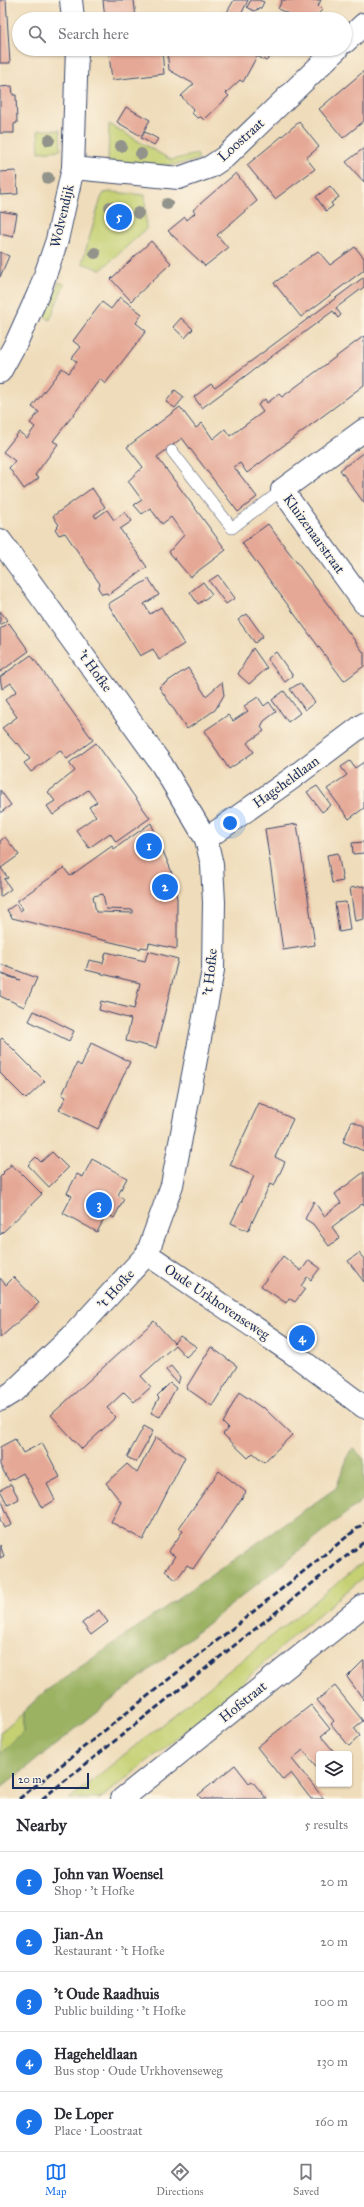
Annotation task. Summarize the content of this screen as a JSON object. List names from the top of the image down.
{
  "streets": {
    "street": [
      "Loostraat",
      "Wolvendijk",
      "Kluizenaarstraat",
      "'t Hofke",
      "Hageheldlaan",
      "Oude Urkhovenseweg",
      "Hofstraat"
    ]
  },
  "crossings": [
    ["Loostraat", "Wolvendijk"],
    ["'t Hofke", "Hageheldlaan"],
    ["'t Hofke", "Oude Urkhovenseweg"]
  ],
  "scale_bar": "20 m",
  "page": {
    "search": "Search here",
    "pins": [
      "5",
      "1",
      "2",
      "3",
      "4"
    ],
    "scale": "20 m",
    "heading": ["Nearby", "5 results"],
    "list": [
      {
        "mark": "1",
        "name": "John van Woensel",
        "note": "Shop · 't Hofke",
        "value": "20 m"
      },
      {
        "mark": "2",
        "name": "Jian-An",
        "note": "Restaurant · 't Hofke",
        "value": "20 m"
      },
      {
        "mark": "3",
        "name": "'t Oude Raadhuis",
        "note": "Public building · 't Hofke",
        "value": "100 m"
      },
      {
        "mark": "4",
        "name": "Hageheldlaan",
        "note": "Bus stop · Oude Urkhovenseweg",
        "value": "130 m"
      },
      {
        "mark": "5",
        "name": "De Loper",
        "note": "Place · Loostraat",
        "value": "160 m"
      }
    ],
    "nav": ["Map", "Directions", "Saved"]
  }
}
